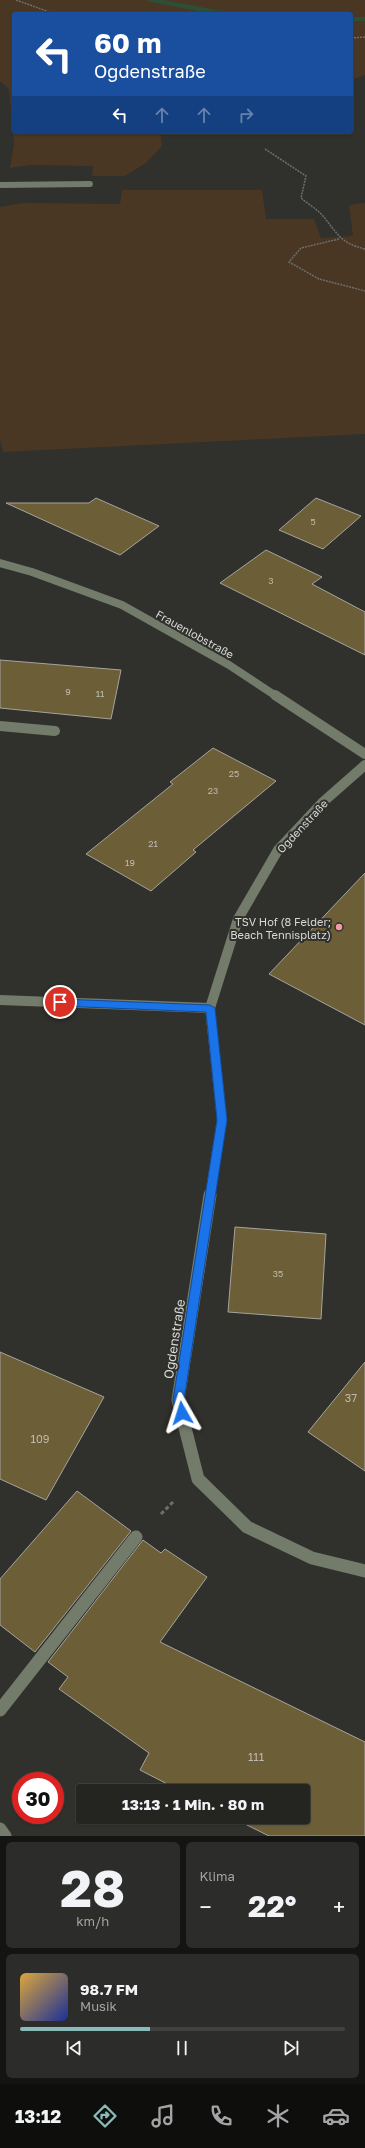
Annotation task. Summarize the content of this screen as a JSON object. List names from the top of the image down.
{
  "streets": {
    "street": ["Frauenlobstraße", "Ogdenstraße"]
  },
  "places": ["TSV Hof (8 Felder; Beach Tennisplatz)"],
  "house_numbers": [
    "5",
    "3",
    "9",
    "11",
    "25",
    "23",
    "21",
    "19",
    "35",
    "37",
    "109",
    "111"
  ],
  "page": {
    "turn": ["60 m", "Ogdenstraße"],
    "limit": "30",
    "trip": "13:13 · 1 Min. · 80 m",
    "tile": [
      ["28", "km/h"],
      "Klima"
    ],
    "heat": ["−", "22°", "+"],
    "song": ["98.7 FM", "Musik"],
    "tabs": "13:12"
  }
}
